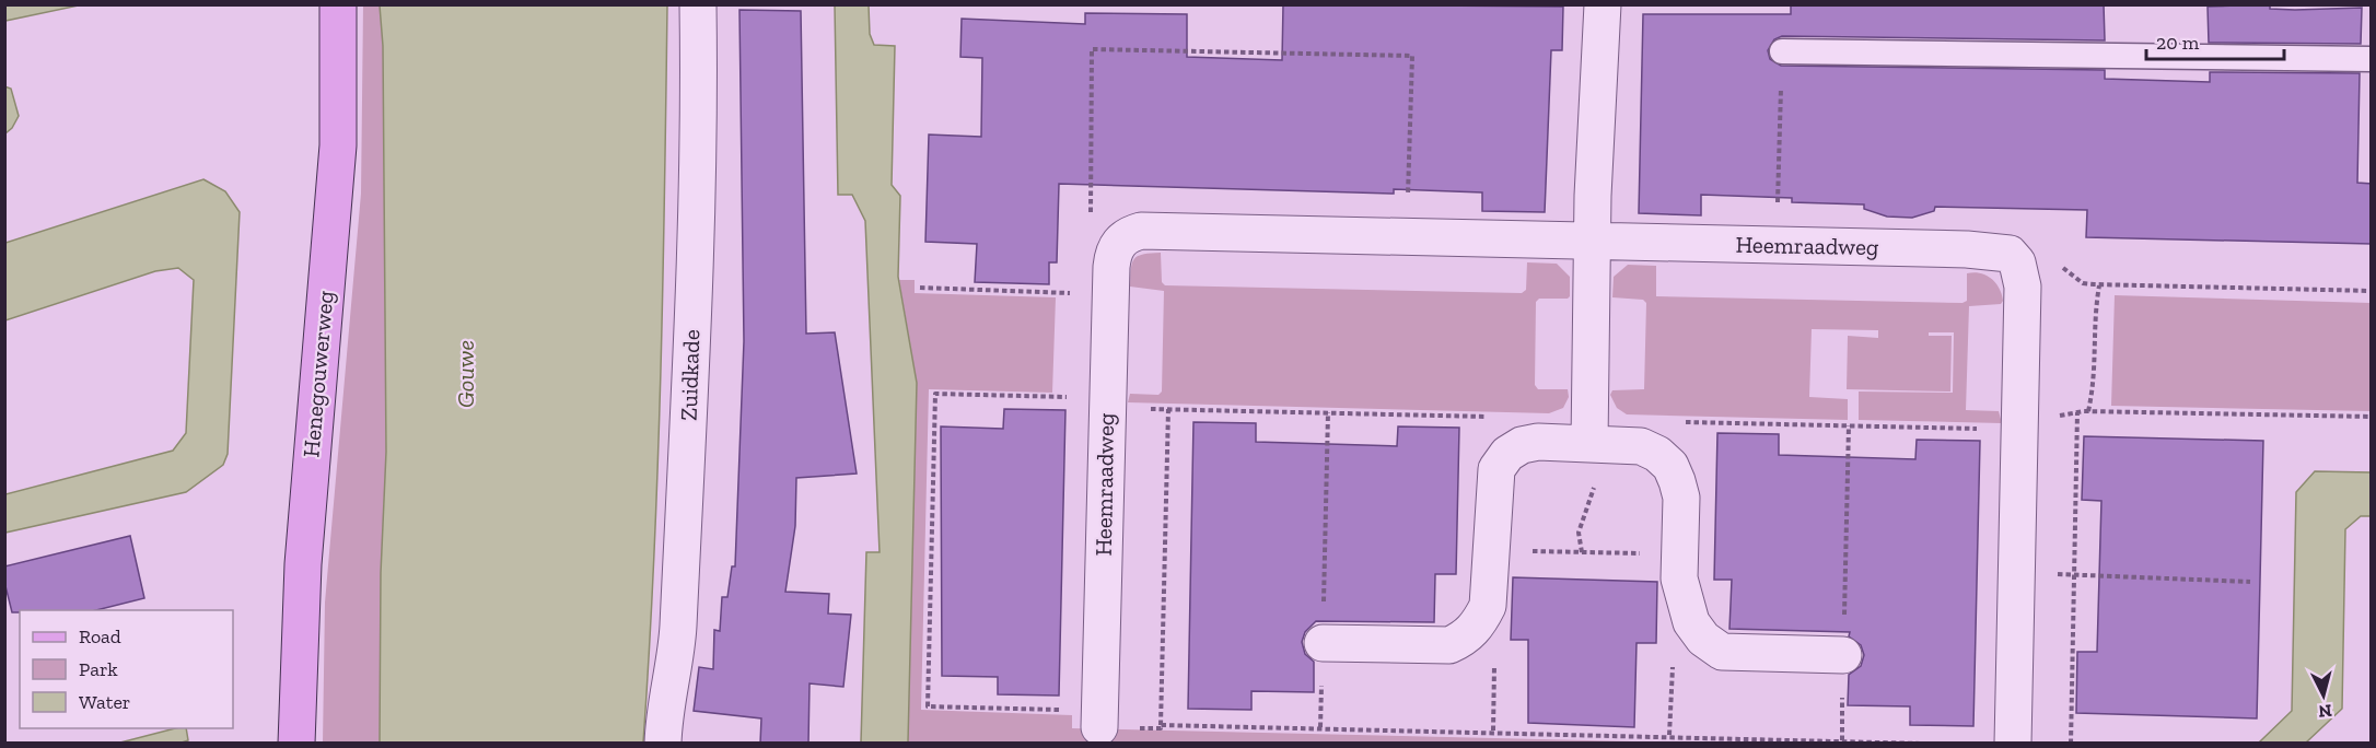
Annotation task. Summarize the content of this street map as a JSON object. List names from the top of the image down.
{
  "streets": {
    "main road": ["Henegouwerweg"],
    "street": ["Heemraadweg", "Zuidkade"]
  },
  "water": ["Gouwe"],
  "legend": ["Road", "Park", "Water"],
  "scale_bar": "20 m",
  "north": "bottom"
}
